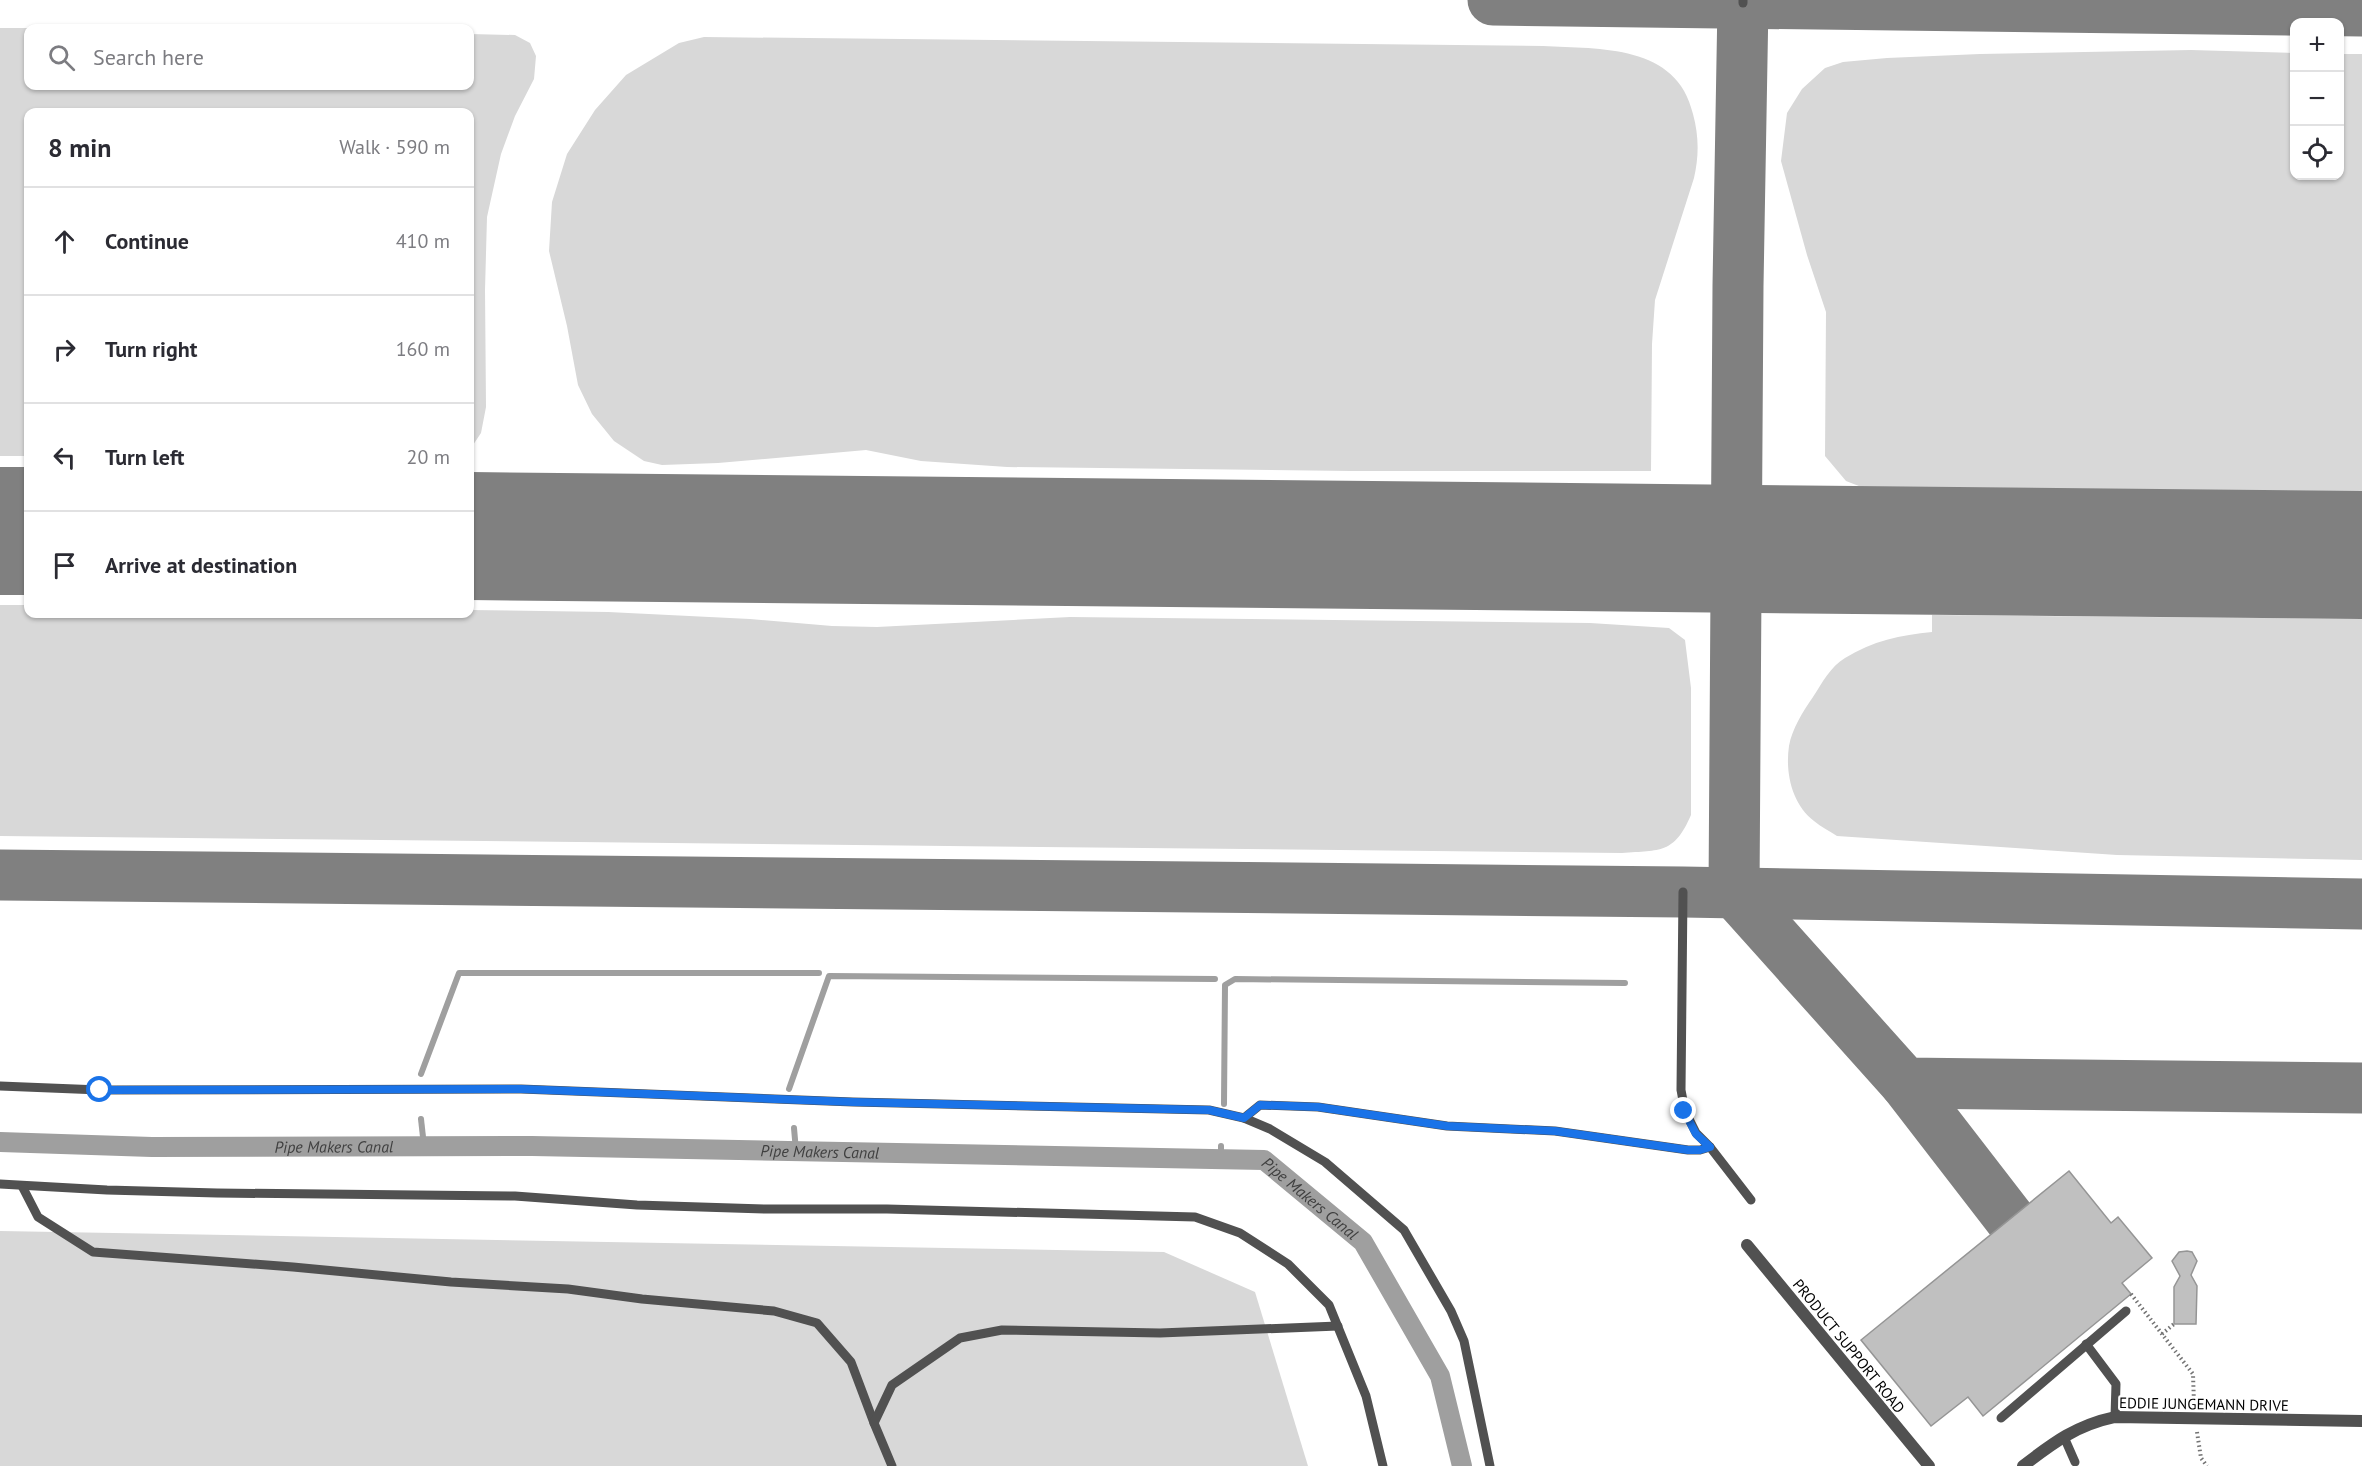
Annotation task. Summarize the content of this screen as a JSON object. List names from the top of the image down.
{
  "streets": {
    "street": ["PRODUCT SUPPORT ROAD", "EDDIE JUNGEMANN DRIVE"]
  },
  "water": ["Pipe Makers Canal"],
  "page": {
    "map_buttons": ["+", "−"],
    "search": "Search here",
    "heading": ["8 min", "Walk · 590 m"],
    "list": [
      ["Continue", "410 m"],
      ["Turn right", "160 m"],
      ["Turn left", "20 m"],
      "Arrive at destination"
    ]
  }
}
